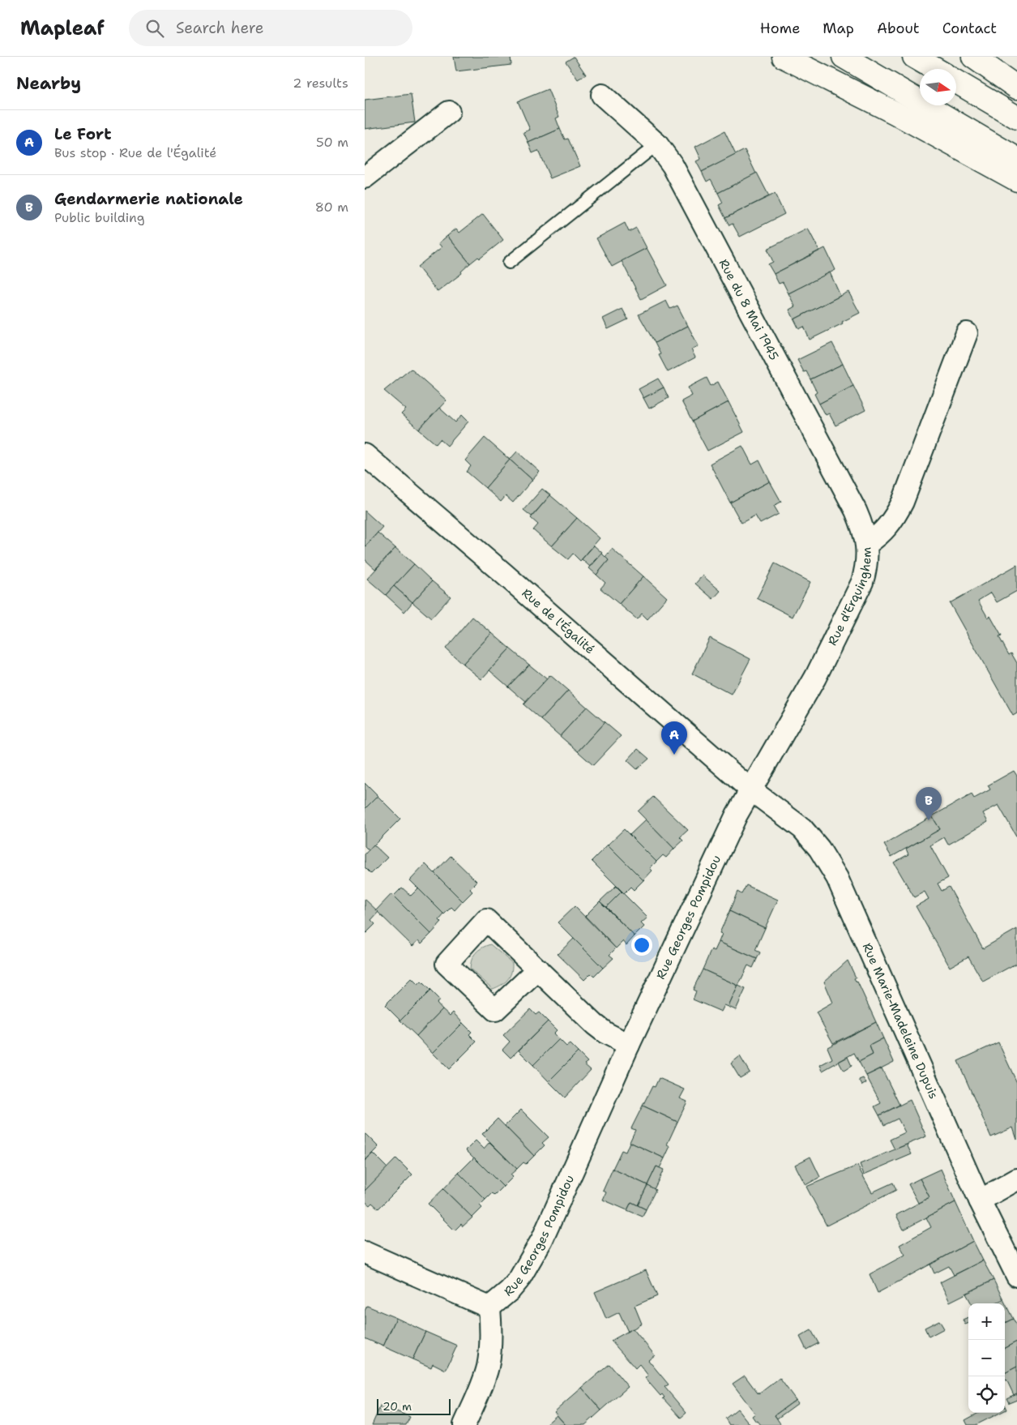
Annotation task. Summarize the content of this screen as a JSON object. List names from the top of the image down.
{
  "streets": {
    "street": [
      "Rue du 8 Mai 1945",
      "Rue d'Erquinghem",
      "Rue de l'Égalité",
      "Rue Georges Pompidou",
      "Rue Marie-Madeleine Dupuis"
    ]
  },
  "crossings": [
    ["Rue du 8 Mai 1945", "Rue d'Erquinghem"],
    ["Rue d'Erquinghem", "Rue de l'Égalité"],
    ["Rue d'Erquinghem", "Rue Georges Pompidou"],
    ["Rue d'Erquinghem", "Rue Marie-Madeleine Dupuis"],
    ["Rue de l'Égalité", "Rue Georges Pompidou"],
    ["Rue de l'Égalité", "Rue Marie-Madeleine Dupuis"],
    ["Rue Georges Pompidou", "Rue Marie-Madeleine Dupuis"]
  ],
  "scale_bar": "20 m",
  "north": "right",
  "page": {
    "header": "Mapleaf",
    "search": "Search here",
    "nav": [
      "Home",
      "Map",
      "About",
      "Contact"
    ],
    "heading": ["Nearby", "2 results"],
    "list": [
      {
        "mark": "A",
        "name": "Le Fort",
        "note": "Bus stop · Rue de l'Égalité",
        "value": "50 m"
      },
      {
        "mark": "B",
        "name": "Gendarmerie nationale",
        "note": "Public building",
        "value": "80 m"
      }
    ],
    "pins": ["A", "B"],
    "map_buttons": ["+", "−"],
    "scale": "20 m"
  }
}
